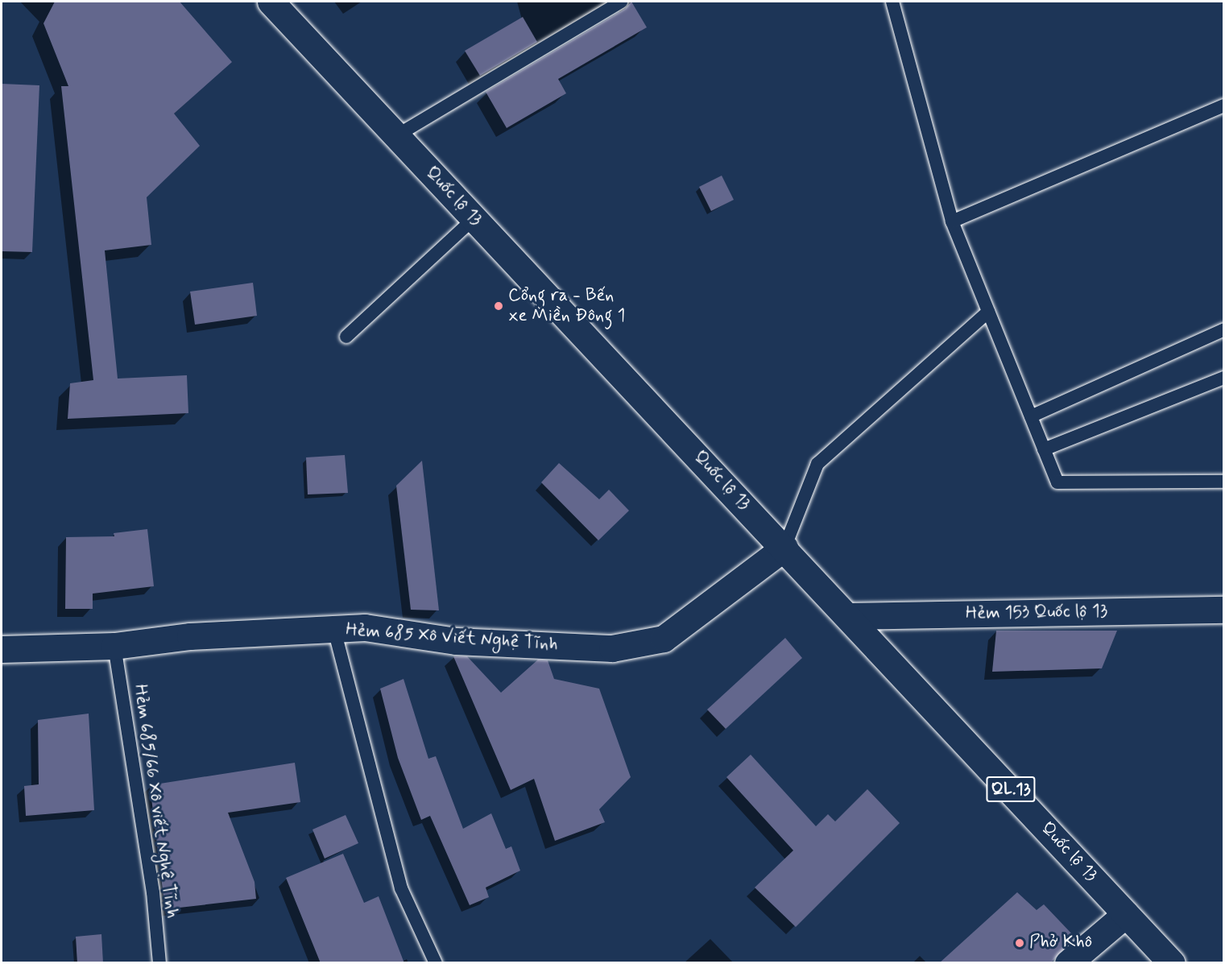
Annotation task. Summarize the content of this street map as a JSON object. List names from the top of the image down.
{
  "streets": {
    "main road": [
      "Quốc lộ 13",
      "Hẻm 153 Quốc lộ 13",
      "Hẻm 685 Xô Viết Nghệ Tĩnh",
      "QL.13"
    ],
    "lane": ["Hẻm 685/66 Xô viết Nghệ Tĩnh"]
  },
  "crossings": [
    ["Quốc lộ 13", "Hẻm 153 Quốc lộ 13"],
    ["Quốc lộ 13", "Hẻm 685 Xô Viết Nghệ Tĩnh"],
    ["Hẻm 685 Xô Viết Nghệ Tĩnh", "Hẻm 685/66 Xô viết Nghệ Tĩnh"]
  ],
  "places": ["Cổng ra - Bến xe Miền Đông 1", "Phở Khô"]
}
